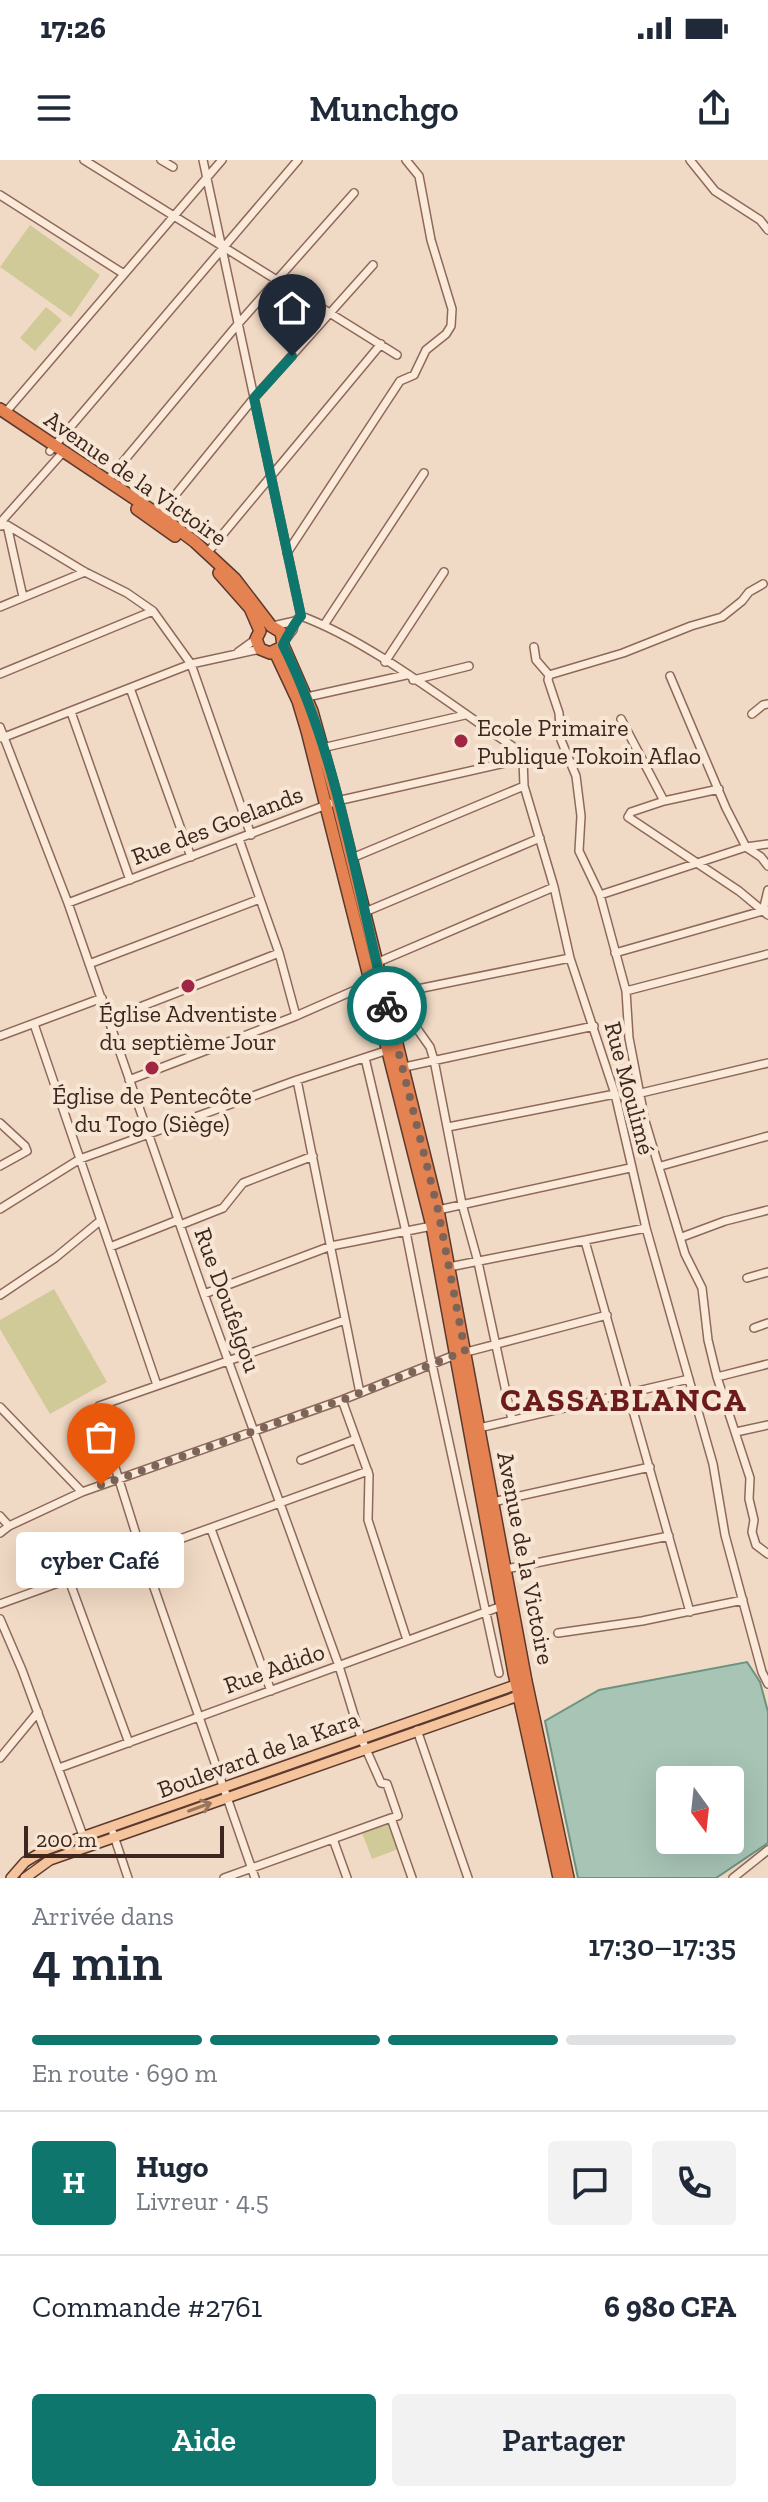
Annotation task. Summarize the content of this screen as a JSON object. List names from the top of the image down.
{
  "streets": {
    "highway": ["Avenue de la Victoire"],
    "main road": ["Boulevard de la Kara"],
    "street": [
      "Rue des Goelands",
      "Rue Moulimé",
      "Rue Doufelgou",
      "Rue Adido"
    ]
  },
  "crossings": [
    ["Avenue de la Victoire", "Rue des Goelands"],
    ["Avenue de la Victoire", "Rue Adido"],
    ["Avenue de la Victoire", "Boulevard de la Kara"],
    ["Rue des Goelands", "Rue Moulimé"],
    ["Rue des Goelands", "Rue Doufelgou"],
    ["Rue Doufelgou", "Rue Adido"],
    ["Rue Doufelgou", "Boulevard de la Kara"]
  ],
  "districts": ["CASSABLANCA"],
  "places": [
    "Ecole Primaire Publique Tokoin Aflao",
    "Église Adventiste du septième Jour",
    "Église de Pentecôte du Togo (Siège)",
    "cyber Café"
  ],
  "scale_bar": "200 m",
  "north": "bottom",
  "page": {
    "status": "17:26",
    "header": "Munchgo",
    "bubble": "cyber Café",
    "scale": "200 m",
    "heading": ["4 min", "Arrivée dans", "17:30–17:35"],
    "panel": [
      "Hugo",
      "Livreur · 4.5",
      "Commande #2761",
      "6 980 CFA"
    ],
    "bar": "En route · 690 m",
    "round": "H",
    "buttons": ["Aide", "Partager"]
  }
}
